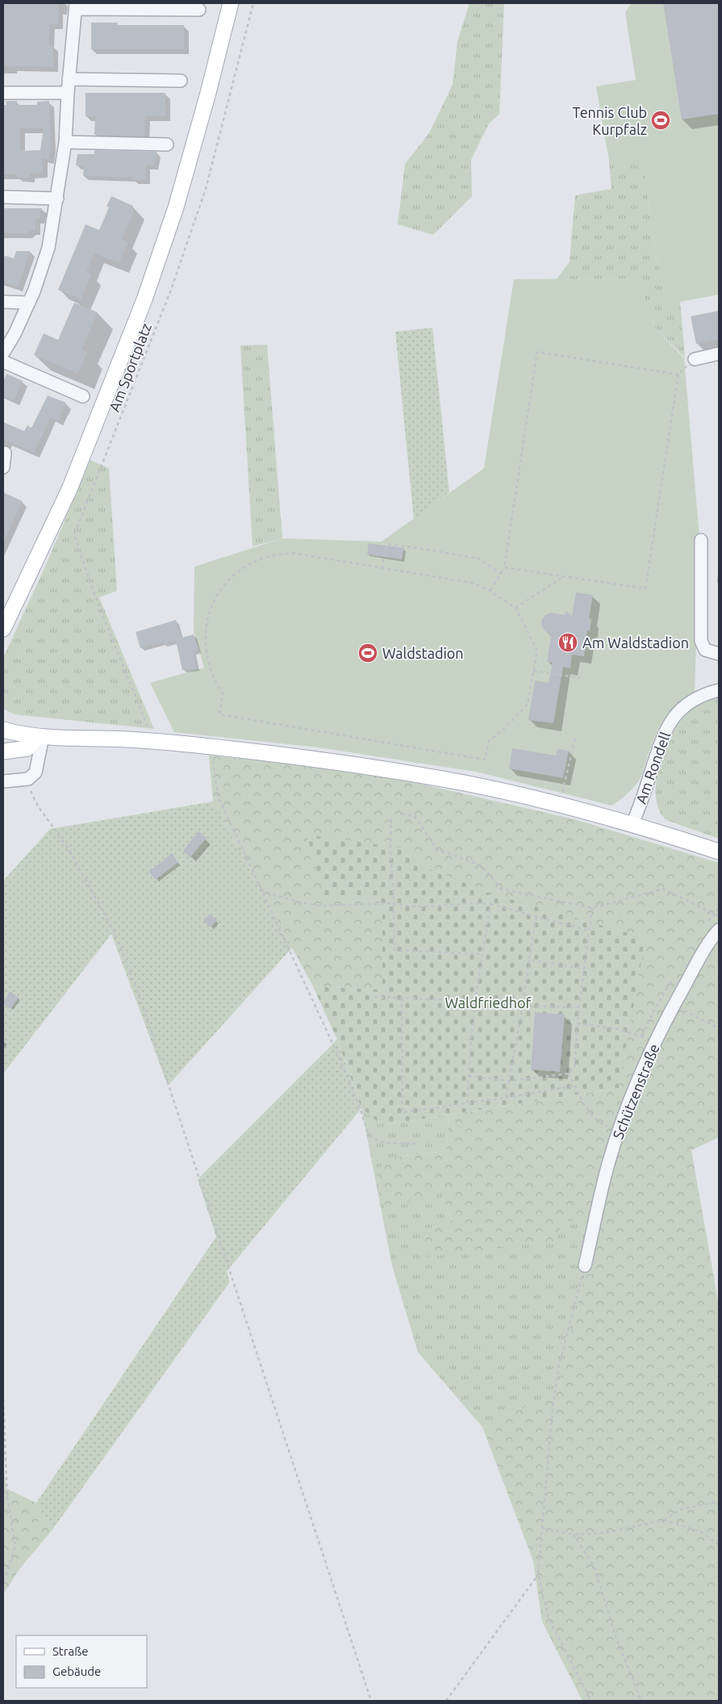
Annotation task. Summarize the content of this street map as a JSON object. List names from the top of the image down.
{
  "streets": {
    "street": ["Am Rondell", "Schützenstraße"],
    "path": ["Am Sportplatz"]
  },
  "parks": ["Waldfriedhof"],
  "places": {
    "sports": ["Tennis Club Kurpfalz", "Waldstadion"],
    "restaurant": ["Am Waldstadion"]
  },
  "legend": ["Straße", "Gebäude"]
}
